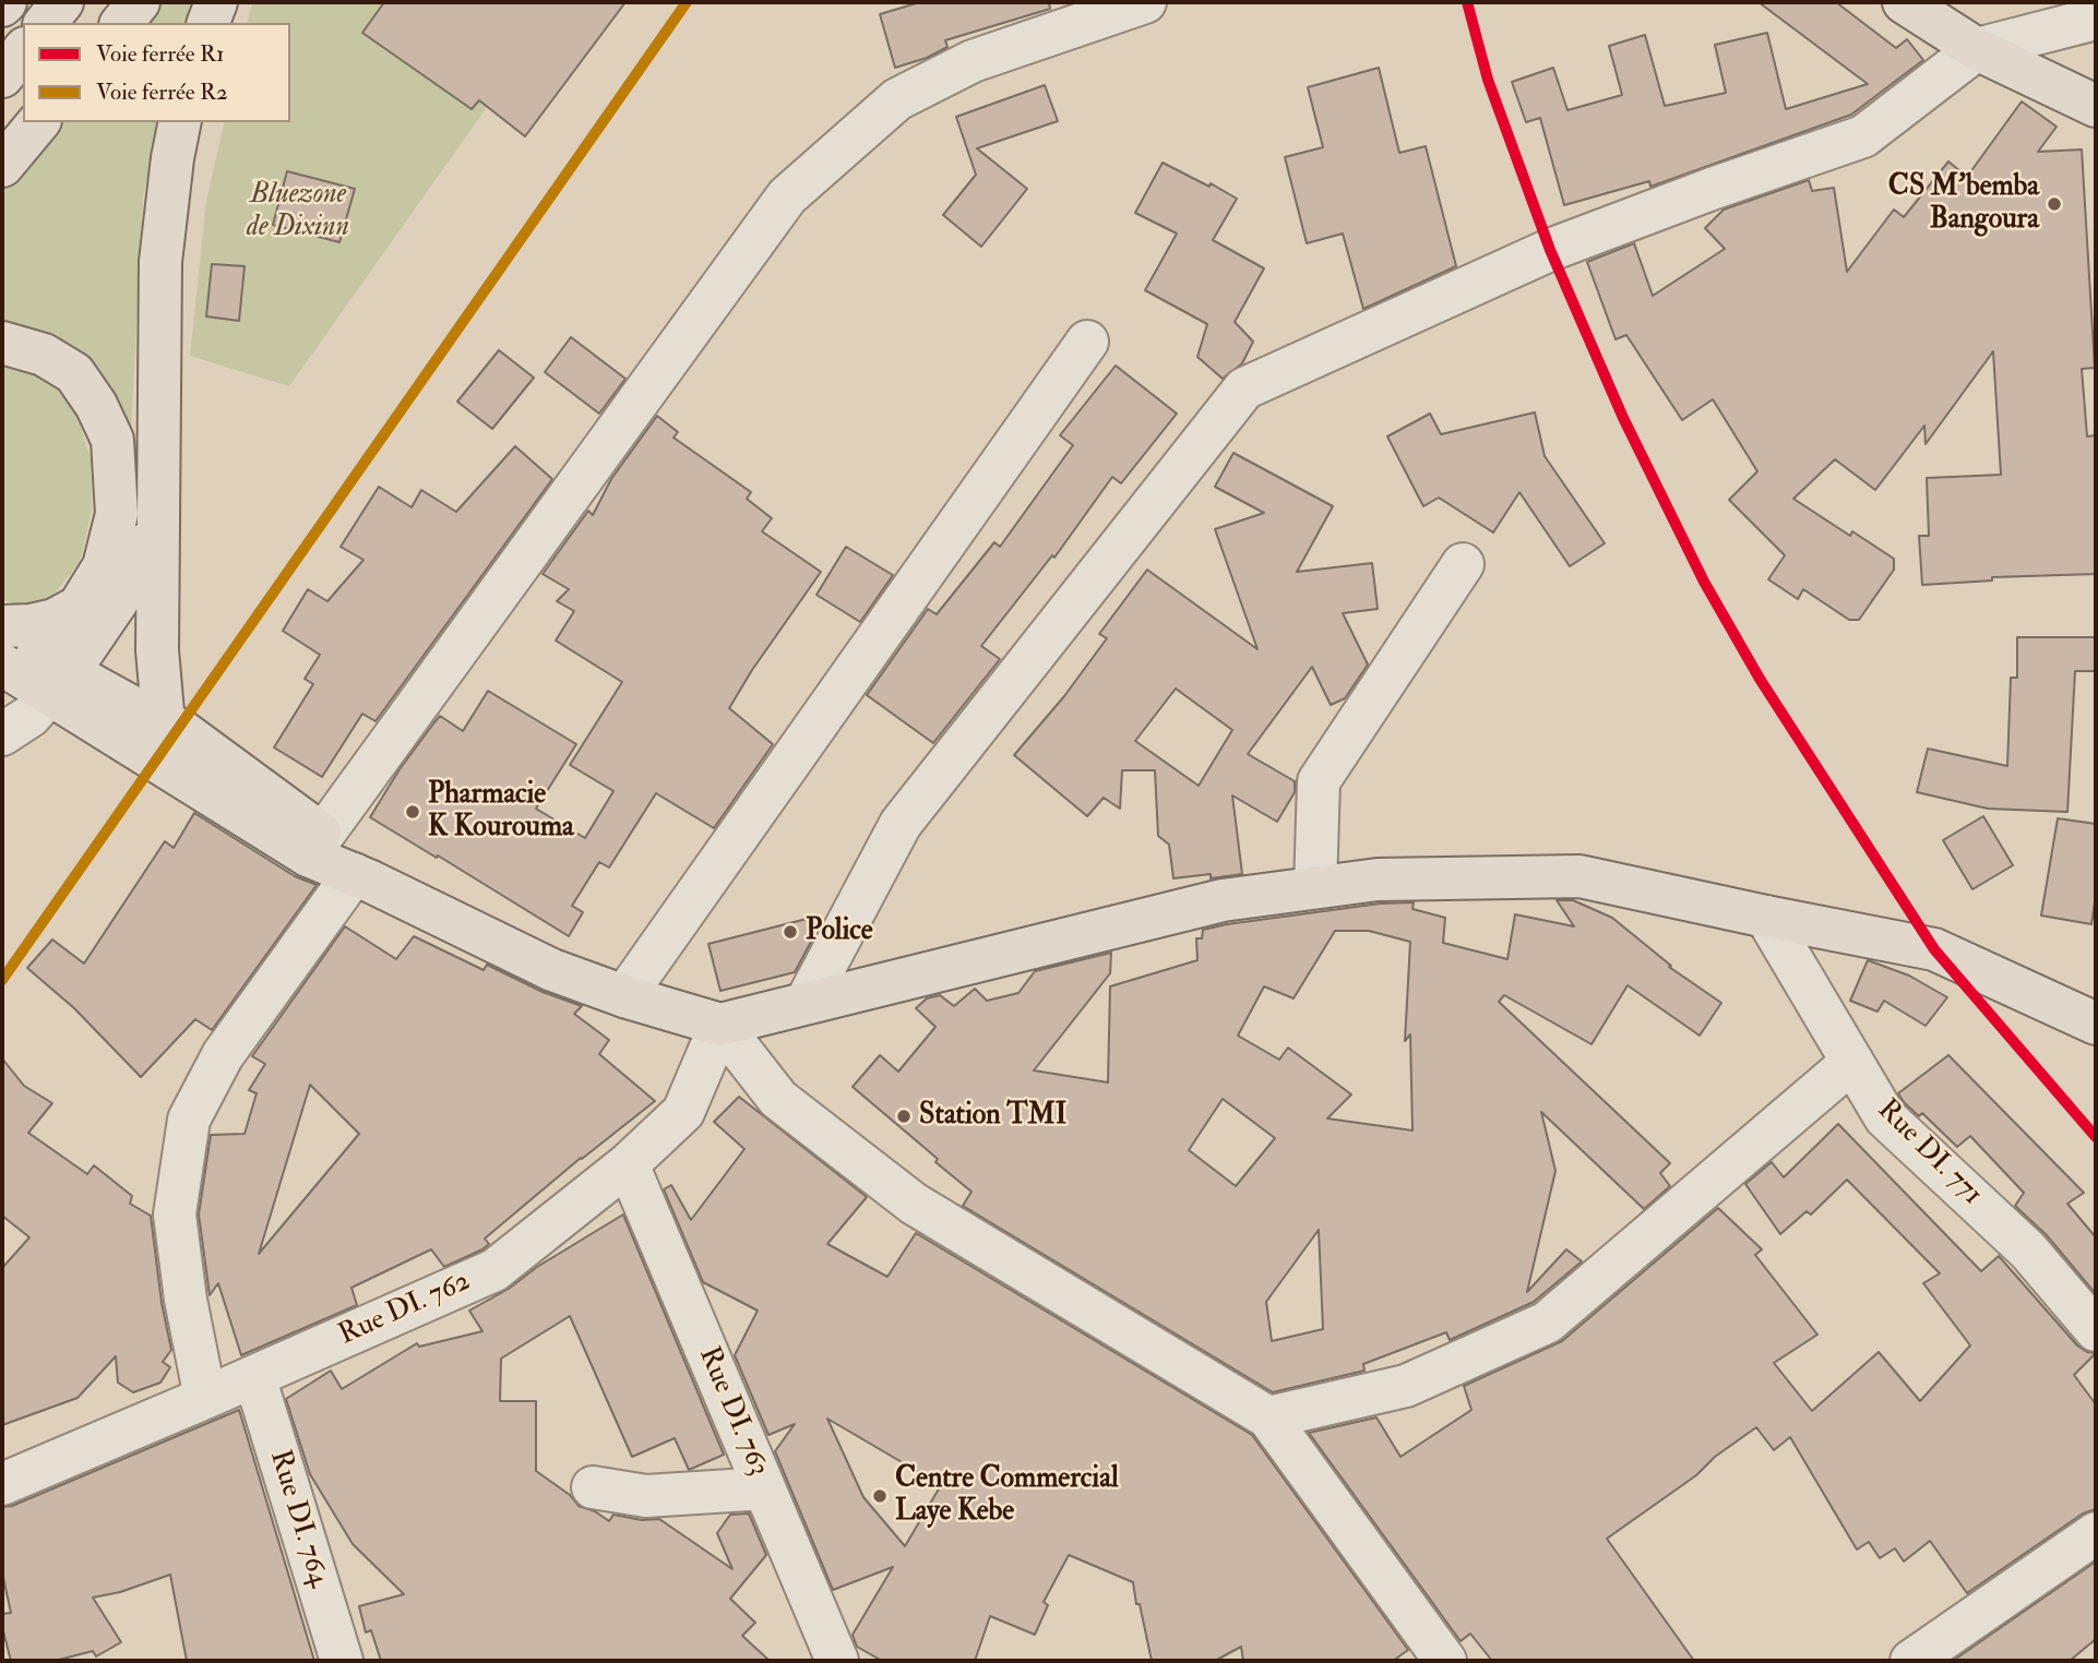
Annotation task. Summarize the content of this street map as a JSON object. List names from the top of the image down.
{
  "streets": {
    "street": [
      "Rue DI. 771",
      "Rue DI. 762",
      "Rue DI. 763",
      "Rue DI. 764"
    ]
  },
  "crossings": [
    ["Rue DI. 762", "Rue DI. 763"],
    ["Rue DI. 762", "Rue DI. 764"]
  ],
  "parks": ["Bluezone de Dixinn"],
  "places": [
    "CS M'bemba Bangoura",
    "Pharmacie K Kourouma",
    "Police",
    "Station TMI",
    "Centre Commercial Laye Kebe"
  ],
  "lines": ["rail line R1", "rail line R2"],
  "legend": ["Voie ferrée R1", "Voie ferrée R2"]
}
